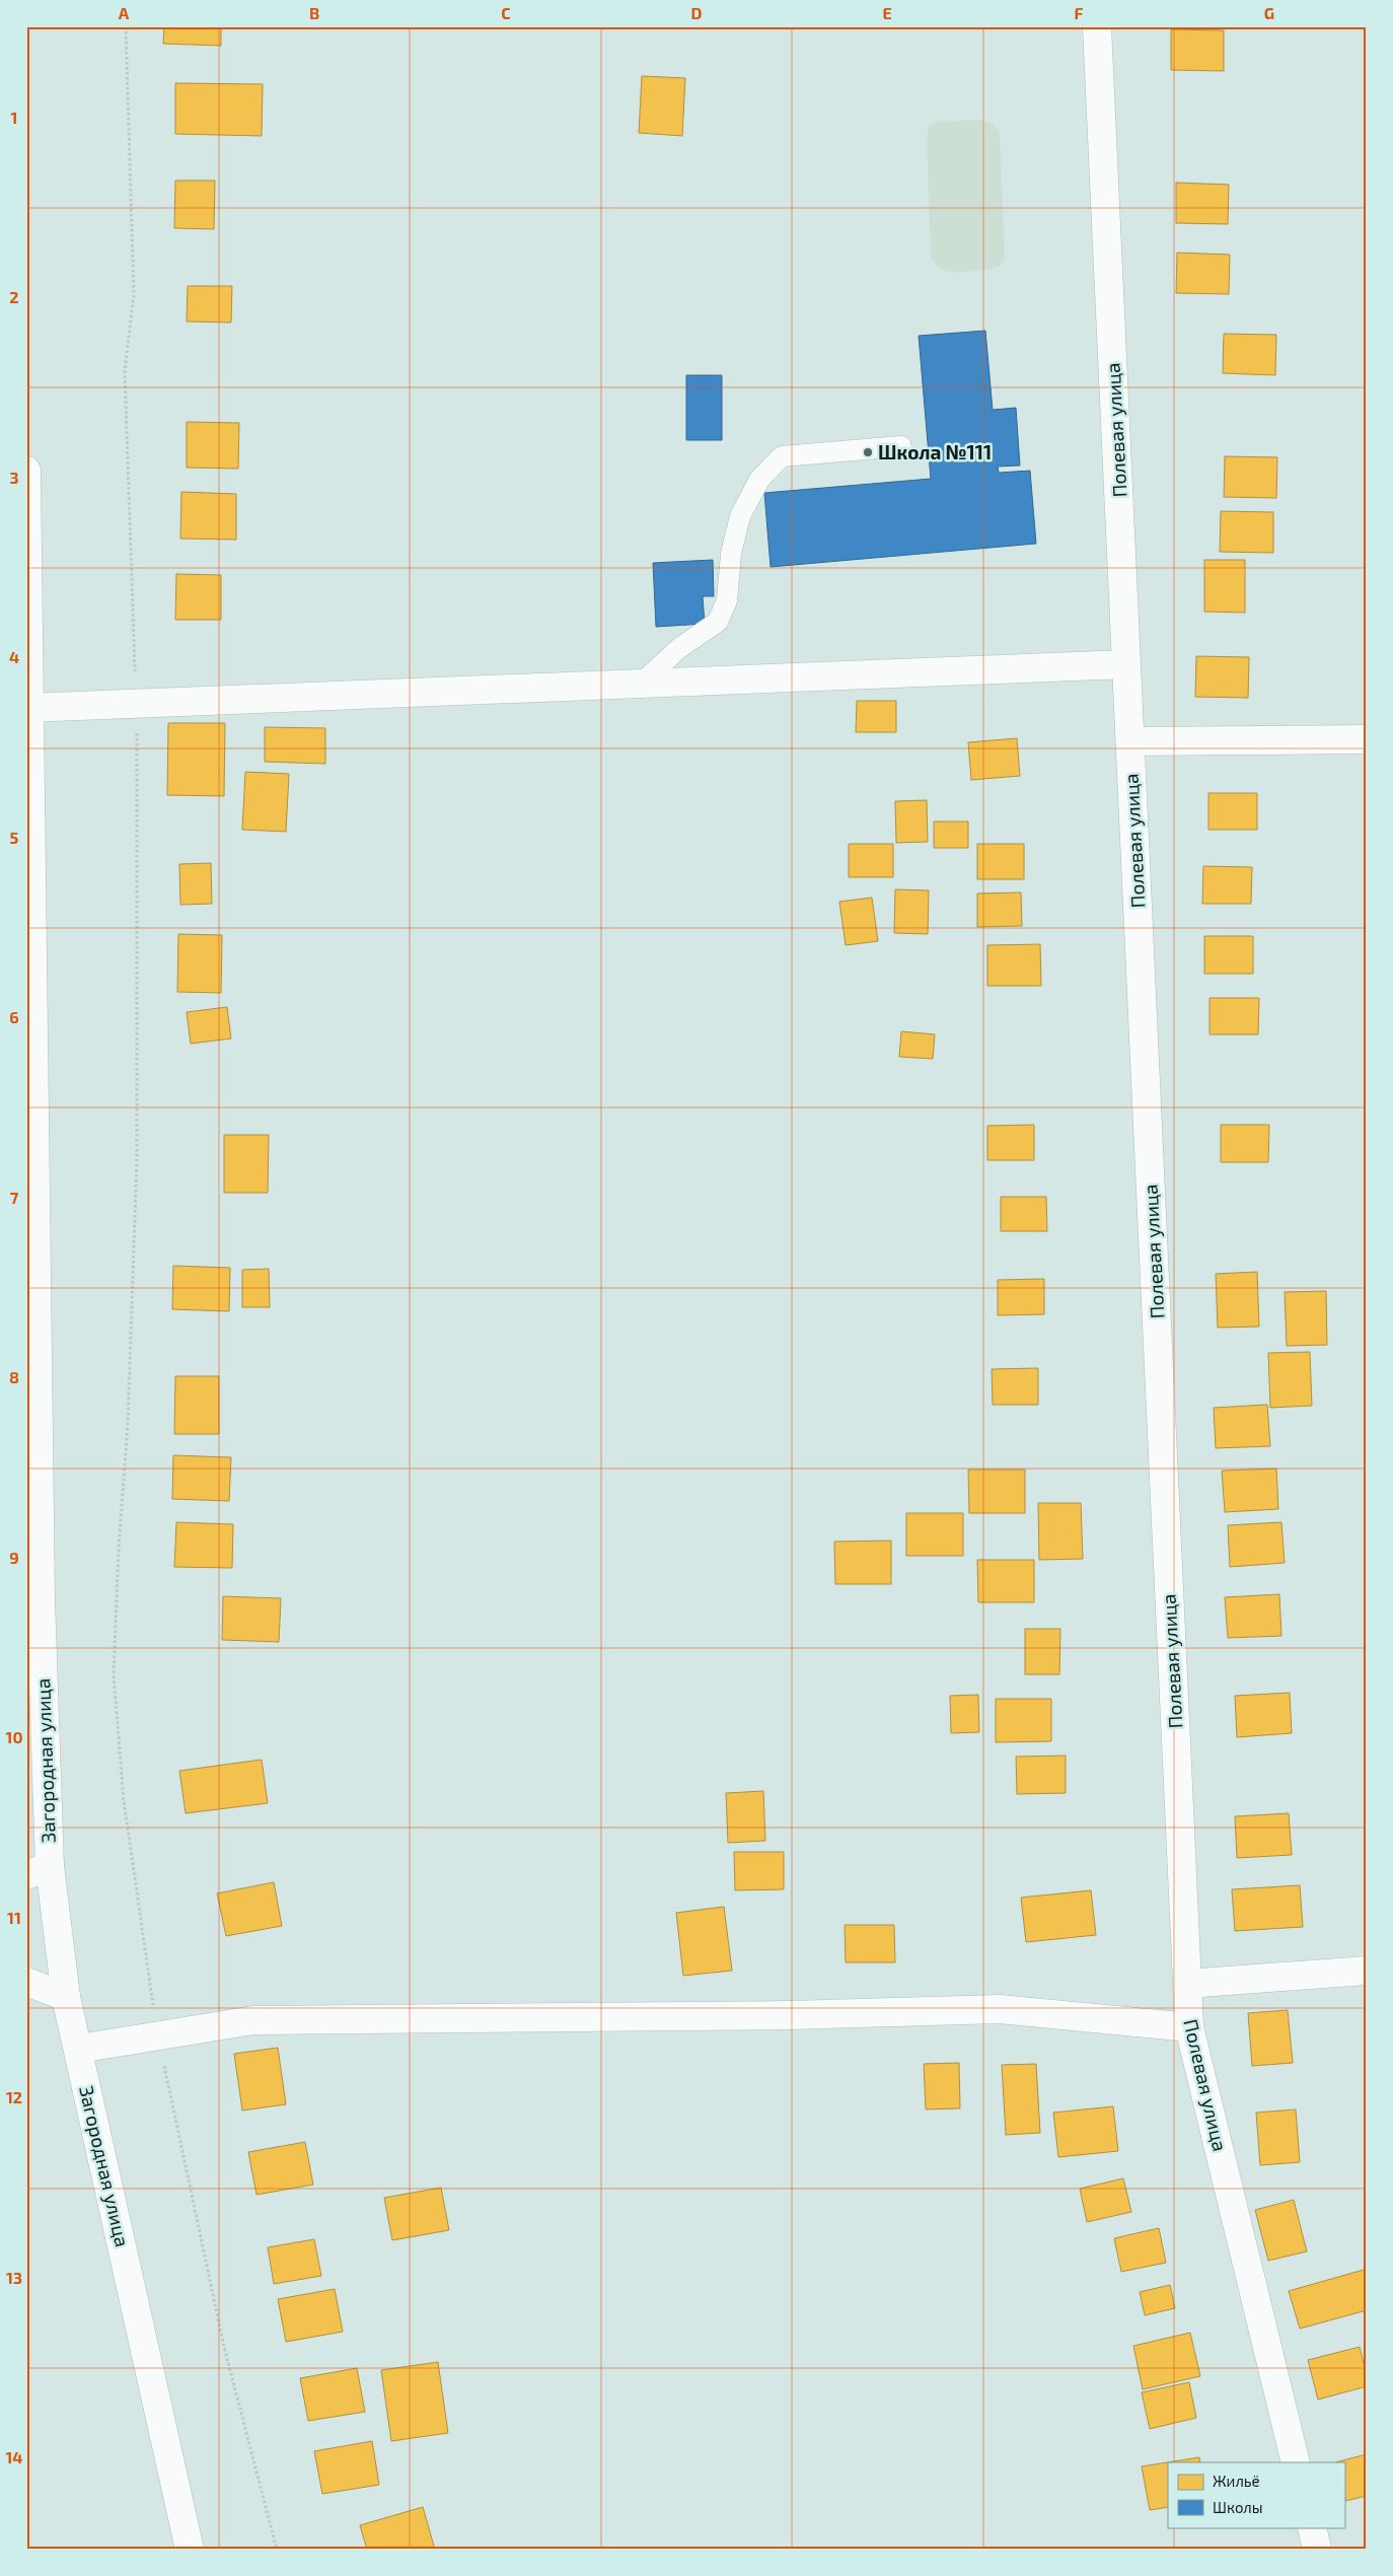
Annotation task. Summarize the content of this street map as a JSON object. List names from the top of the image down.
{
  "streets": {
    "street": ["Полевая улица", "Загородная улица"]
  },
  "places": ["Школа №111"],
  "legend": ["Жильё", "Школы"],
  "grid": {
    "columns": [
      "A",
      "B",
      "C",
      "D",
      "E",
      "F",
      "G"
    ],
    "rows": [
      "1",
      "2",
      "3",
      "4",
      "5",
      "6",
      "7",
      "8",
      "9",
      "10",
      "11",
      "12",
      "13",
      "14"
    ]
  }
}
